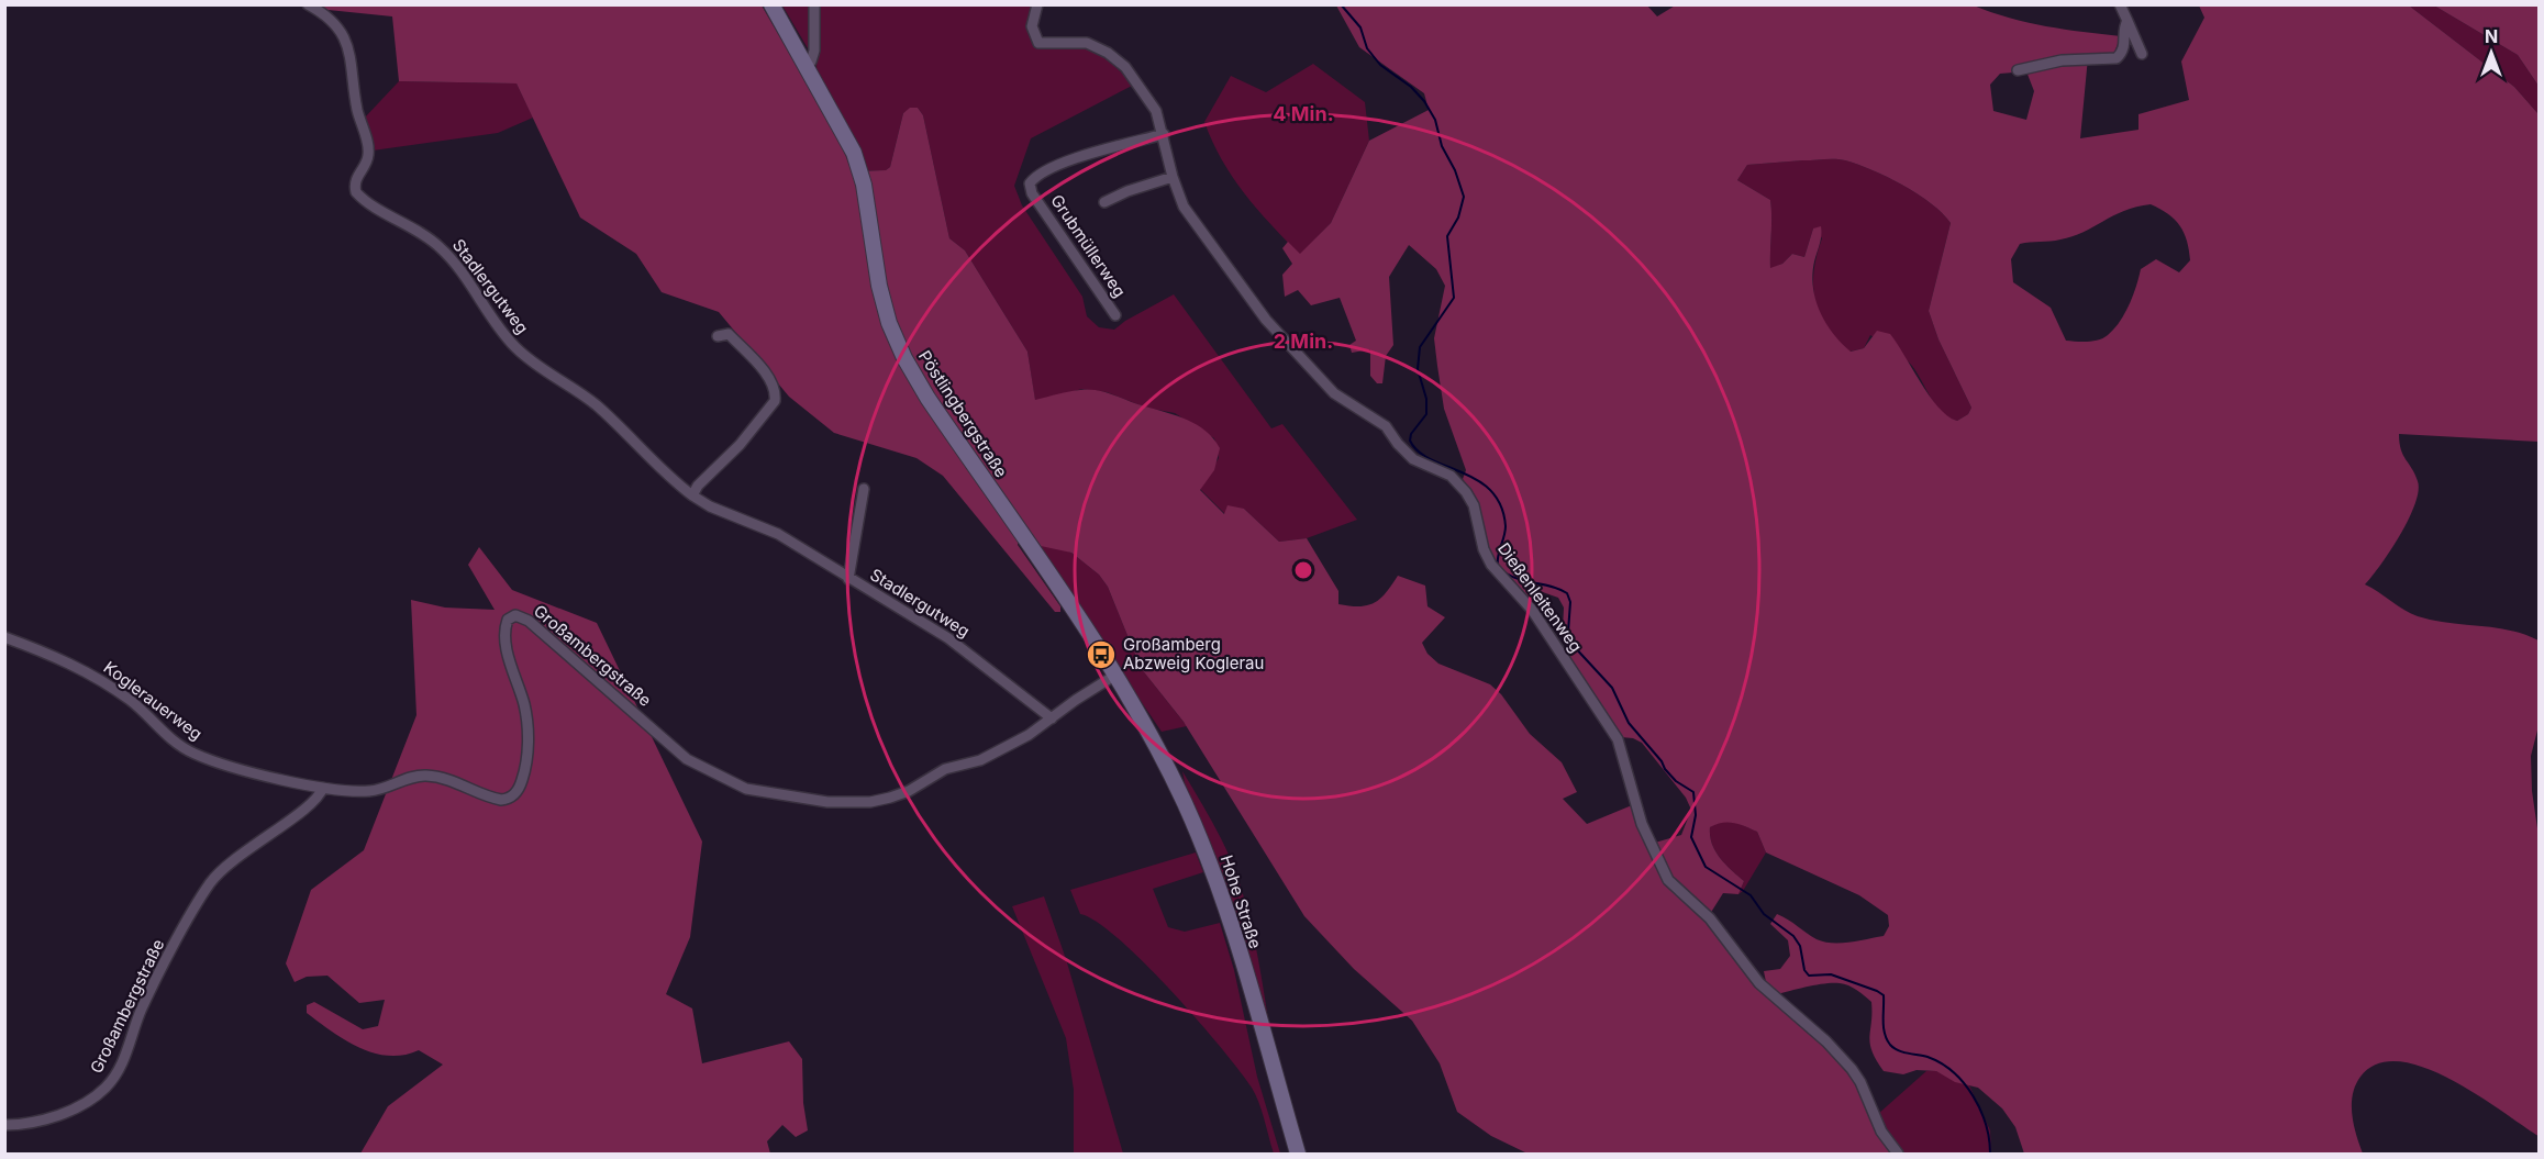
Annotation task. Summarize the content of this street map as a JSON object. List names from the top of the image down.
{
  "streets": {
    "main road": ["Pöstlingbergstraße", "Hohe Straße"],
    "street": [
      "Grubmüllerweg",
      "Stadlergutweg",
      "Dießenleitenweg",
      "Großambergstraße",
      "Koglerauerweg"
    ]
  },
  "crossings": [
    ["Grubmüllerweg", "Dießenleitenweg"],
    ["Stadlergutweg", "Großambergstraße"],
    ["Pöstlingbergstraße", "Großambergstraße"],
    ["Pöstlingbergstraße", "Hohe Straße"],
    ["Großambergstraße", "Koglerauerweg"],
    ["Großambergstraße", "Hohe Straße"]
  ],
  "places": {
    "bus stop": ["Großamberg Abzweig Koglerau"]
  },
  "north": "top",
  "rings": ["4 Min.", "2 Min."]
}
